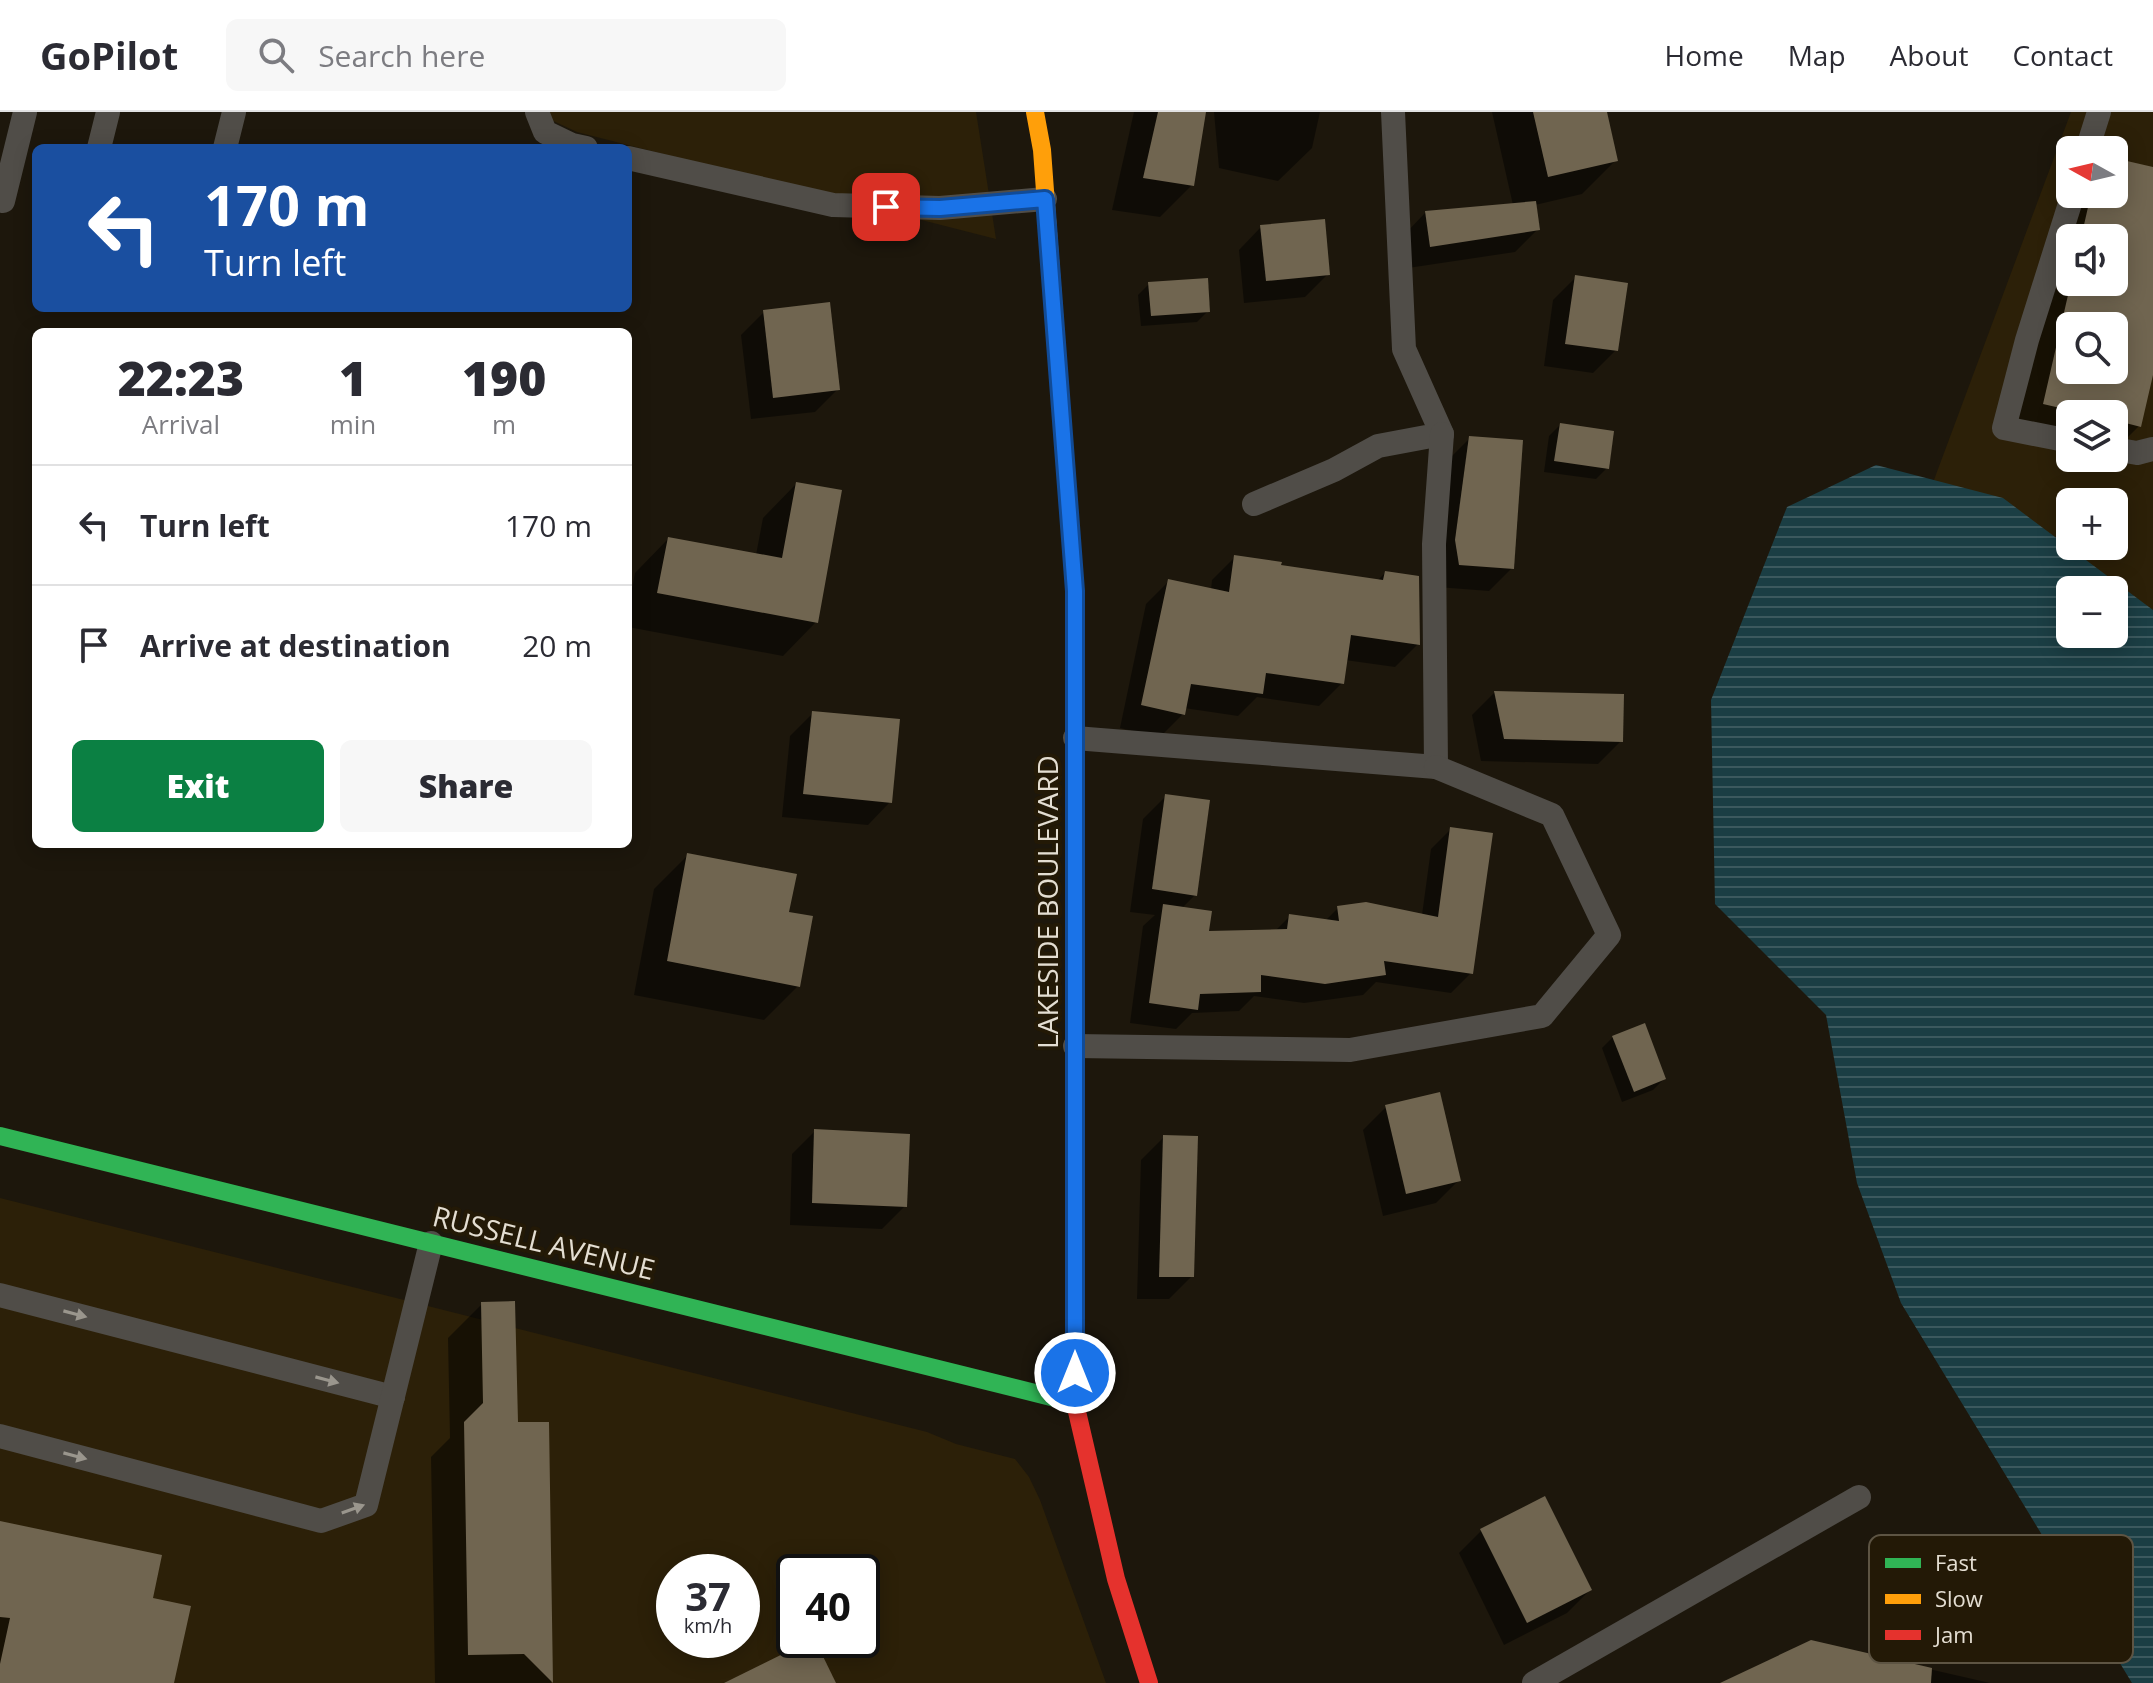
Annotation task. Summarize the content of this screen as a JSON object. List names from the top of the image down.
{
  "streets": {
    "street": ["LAKESIDE BOULEVARD", "RUSSELL AVENUE"]
  },
  "crossings": [
    ["LAKESIDE BOULEVARD", "RUSSELL AVENUE"]
  ],
  "legend": ["Fast", "Slow", "Jam"],
  "north": "left",
  "page": {
    "header": "GoPilot",
    "search": "Search here",
    "nav": [
      "Home",
      "Map",
      "About",
      "Contact"
    ],
    "map_buttons": ["+", "−"],
    "turn": ["170 m", "Turn left"],
    "eta": [
      "22:23",
      "Arrival",
      "1",
      "min",
      "190",
      "m"
    ],
    "list": [
      {
        "name": "Turn left",
        "value": "170 m"
      },
      {
        "name": "Arrive at destination",
        "value": "20 m"
      }
    ],
    "buttons": ["Exit", "Share"],
    "speed": "37 km/h",
    "limit": "40"
  }
}
